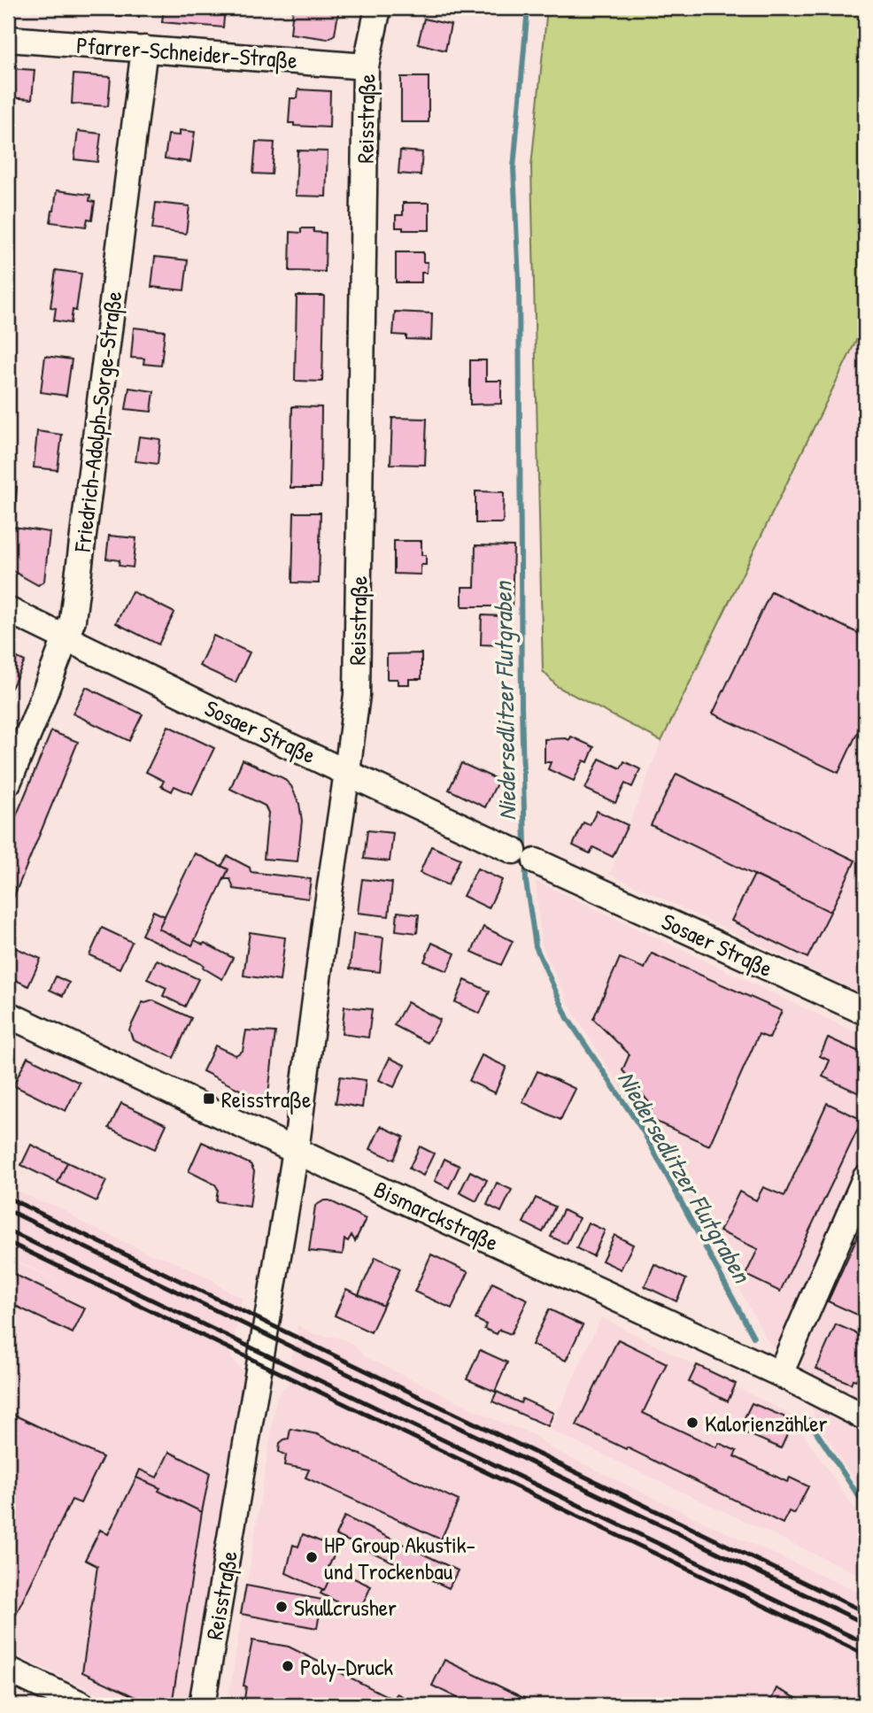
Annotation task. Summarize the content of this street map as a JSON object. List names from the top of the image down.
{
  "streets": {
    "street": [
      "Pfarrer-Schneider-Straße",
      "Reisstraße",
      "Friedrich-Adolph-Sorge-Straße",
      "Sosaer Straße",
      "Bismarckstraße"
    ]
  },
  "crossings": [
    ["Pfarrer-Schneider-Straße", "Reisstraße"],
    ["Pfarrer-Schneider-Straße", "Friedrich-Adolph-Sorge-Straße"],
    ["Reisstraße", "Sosaer Straße"],
    ["Reisstraße", "Bismarckstraße"],
    ["Friedrich-Adolph-Sorge-Straße", "Sosaer Straße"]
  ],
  "water": ["Niedersedlitzer Flutgraben"],
  "places": {
    "transit": ["Reisstraße"],
    "other": [
      "Kalorienzähler",
      "HP Group Akustik- und Trockenbau",
      "Skullcrusher",
      "Poly-Druck"
    ]
  }
}
